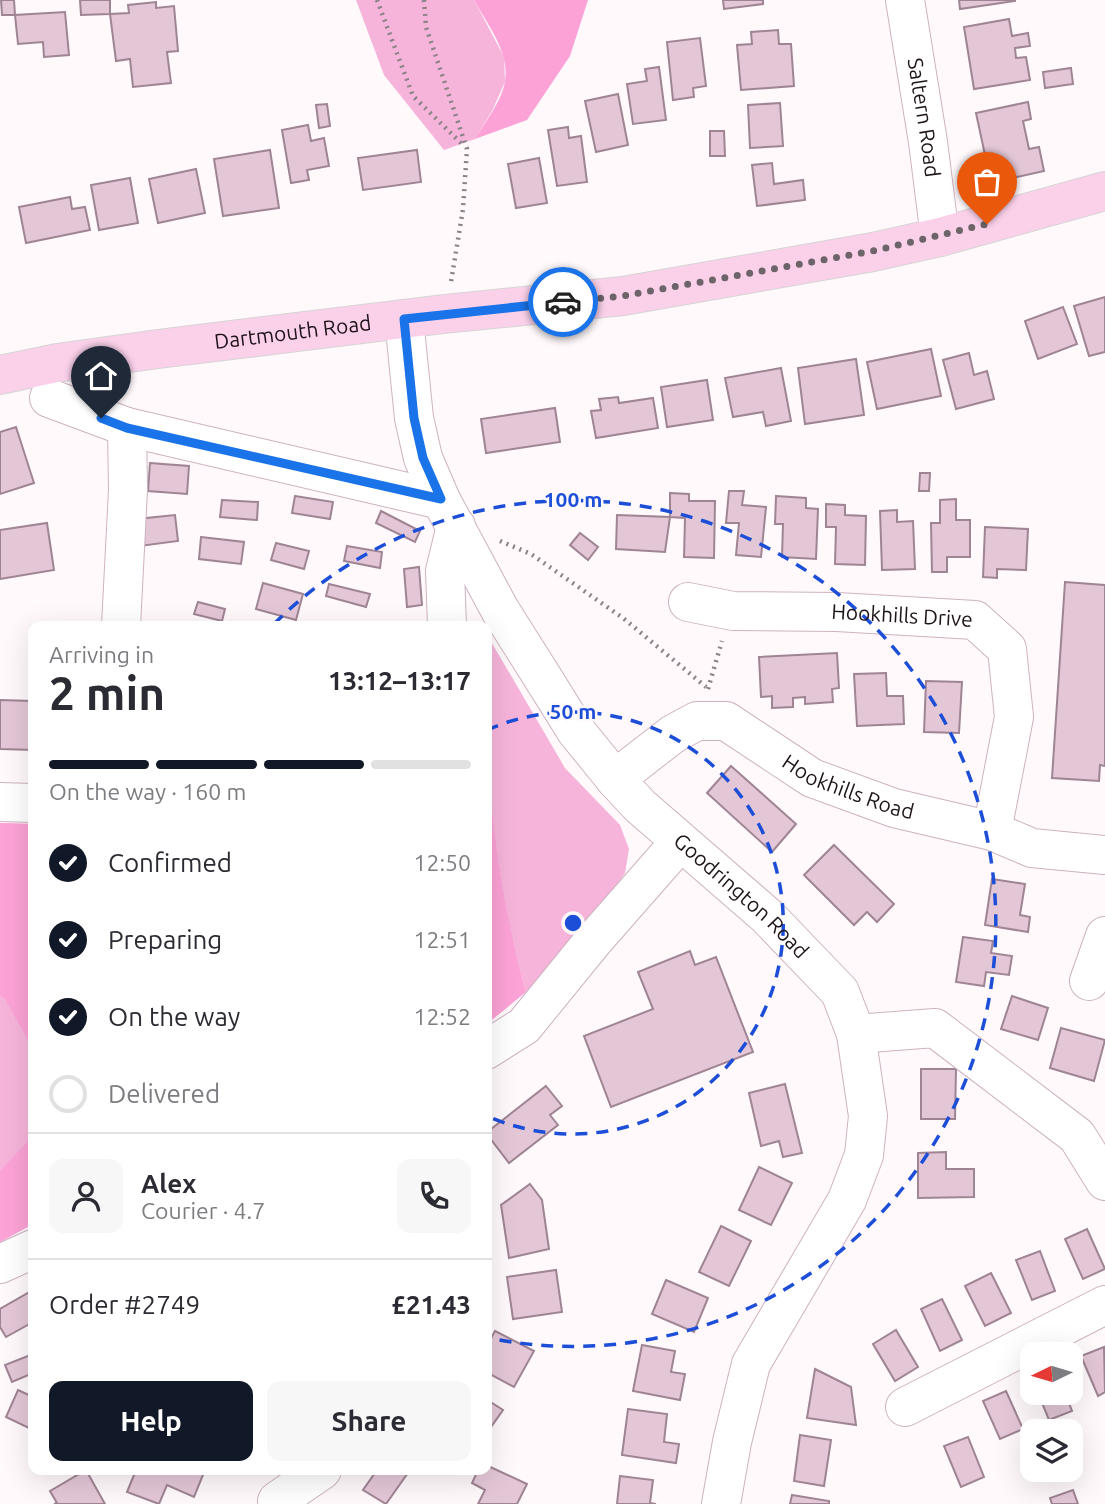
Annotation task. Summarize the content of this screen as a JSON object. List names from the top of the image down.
{
  "streets": {
    "main road": ["Dartmouth Road"],
    "street": [
      "Saltern Road",
      "Hookhills Drive",
      "Hookhills Road",
      "Goodrington Road"
    ]
  },
  "crossings": [
    ["Saltern Road", "Dartmouth Road"],
    ["Dartmouth Road", "Goodrington Road"],
    ["Hookhills Drive", "Hookhills Road"]
  ],
  "north": "left",
  "page": {
    "heading": ["2 min", "Arriving in", "13:12–13:17"],
    "panel": [
      "Alex",
      "Courier · 4.7",
      "Order #2749",
      "£21.43"
    ],
    "bar": "On the way · 160 m",
    "list": [
      ["Confirmed", "12:50"],
      ["Preparing", "12:51"],
      ["On the way", "12:52"],
      "Delivered"
    ],
    "buttons": ["Help", "Share"]
  },
  "rings": ["100 m", "50 m"]
}
